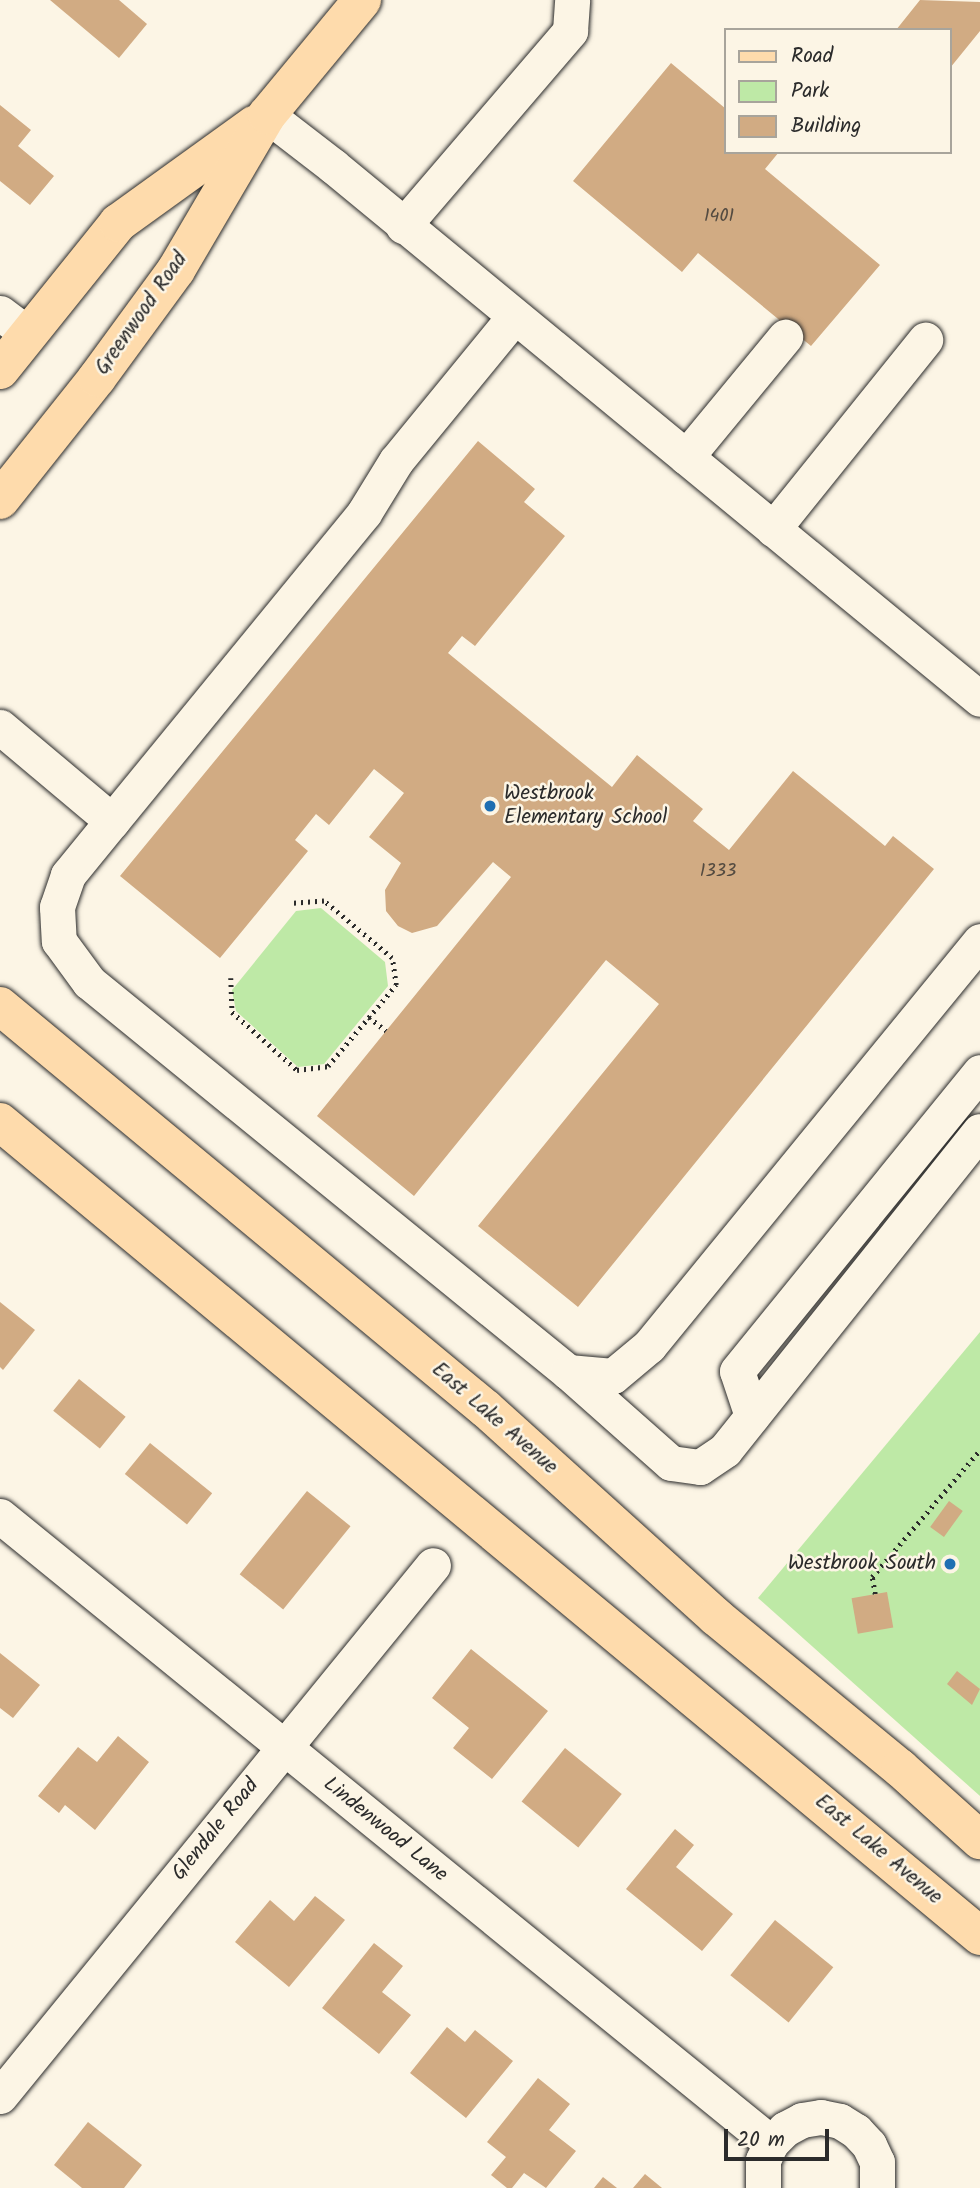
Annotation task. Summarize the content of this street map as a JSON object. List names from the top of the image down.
{
  "streets": {
    "main road": ["Greenwood Road", "East Lake Avenue"],
    "street": ["Glendale Road", "Lindenwood Lane"]
  },
  "crossings": [
    ["Glendale Road", "Lindenwood Lane"]
  ],
  "places": ["Westbrook Elementary School", "Westbrook South"],
  "house_numbers": ["1401", "1333"],
  "legend": ["Road", "Park", "Building"],
  "scale_bar": "20 m"
}
